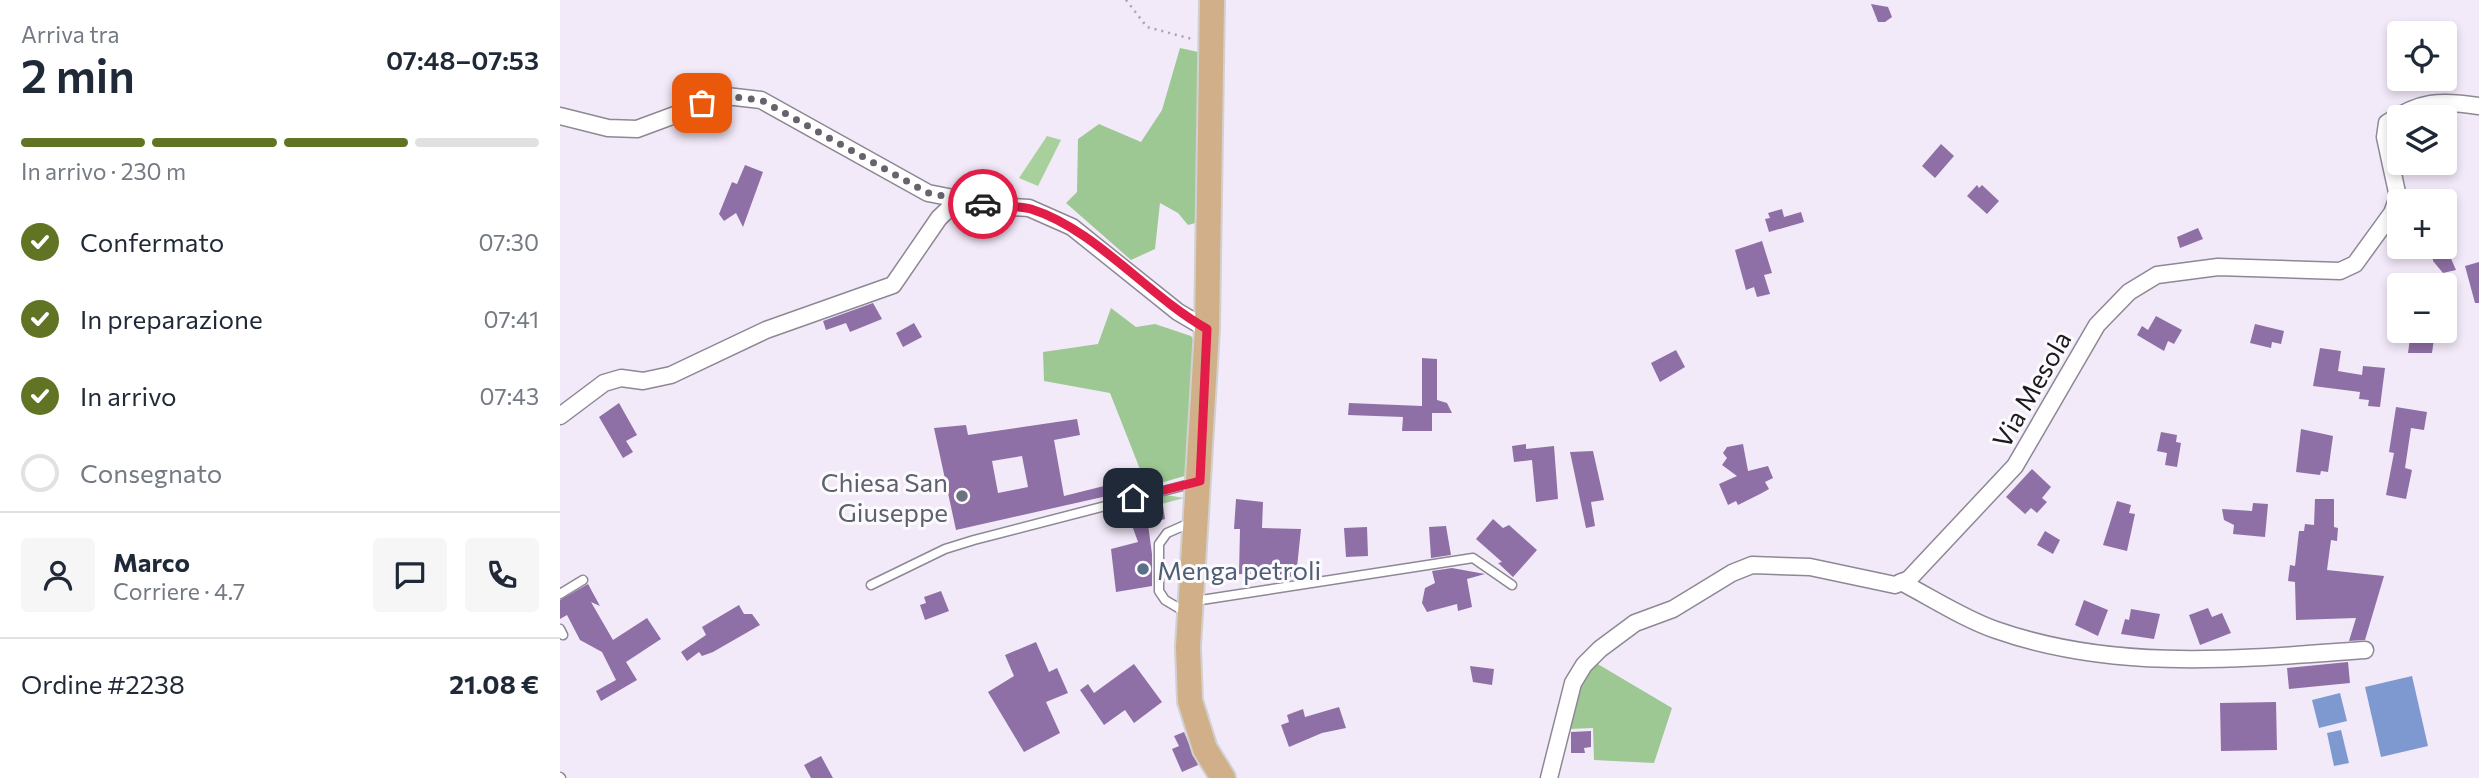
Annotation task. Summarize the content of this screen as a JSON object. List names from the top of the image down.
{
  "streets": {
    "street": ["Via Mesola"]
  },
  "places": ["Chiesa San Giuseppe", "Menga petroli"],
  "page": {
    "heading": ["2 min", "Arriva tra", "07:48–07:53"],
    "panel": [
      "Marco",
      "Corriere · 4.7",
      "Ordine #2238",
      "21.08 €"
    ],
    "map_buttons": ["+", "−"],
    "bar": "In arrivo · 230 m",
    "list": [
      ["Confermato", "07:30"],
      ["In preparazione", "07:41"],
      ["In arrivo", "07:43"],
      "Consegnato"
    ]
  }
}
